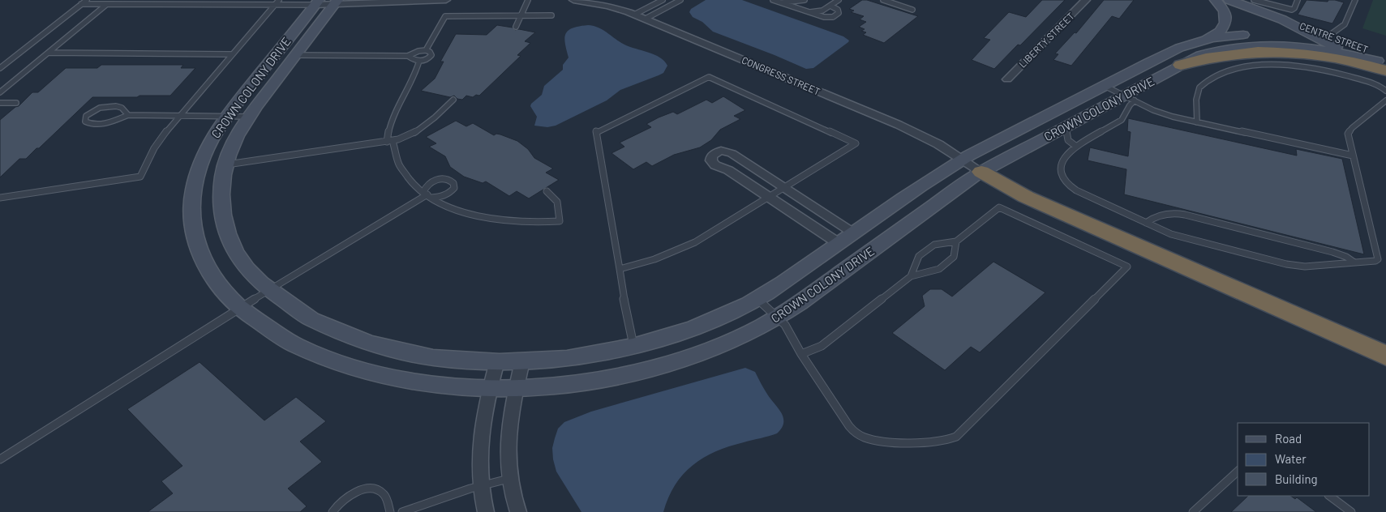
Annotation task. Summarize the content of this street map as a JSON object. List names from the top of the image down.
{
  "streets": {
    "street": [
      "CENTRE STREET",
      "LIBERTY STREET",
      "CONGRESS STREET",
      "CROWN COLONY DRIVE"
    ]
  },
  "crossings": [
    ["CENTRE STREET", "CROWN COLONY DRIVE"],
    ["CONGRESS STREET", "CROWN COLONY DRIVE"]
  ],
  "legend": ["Road", "Water", "Building"]
}
